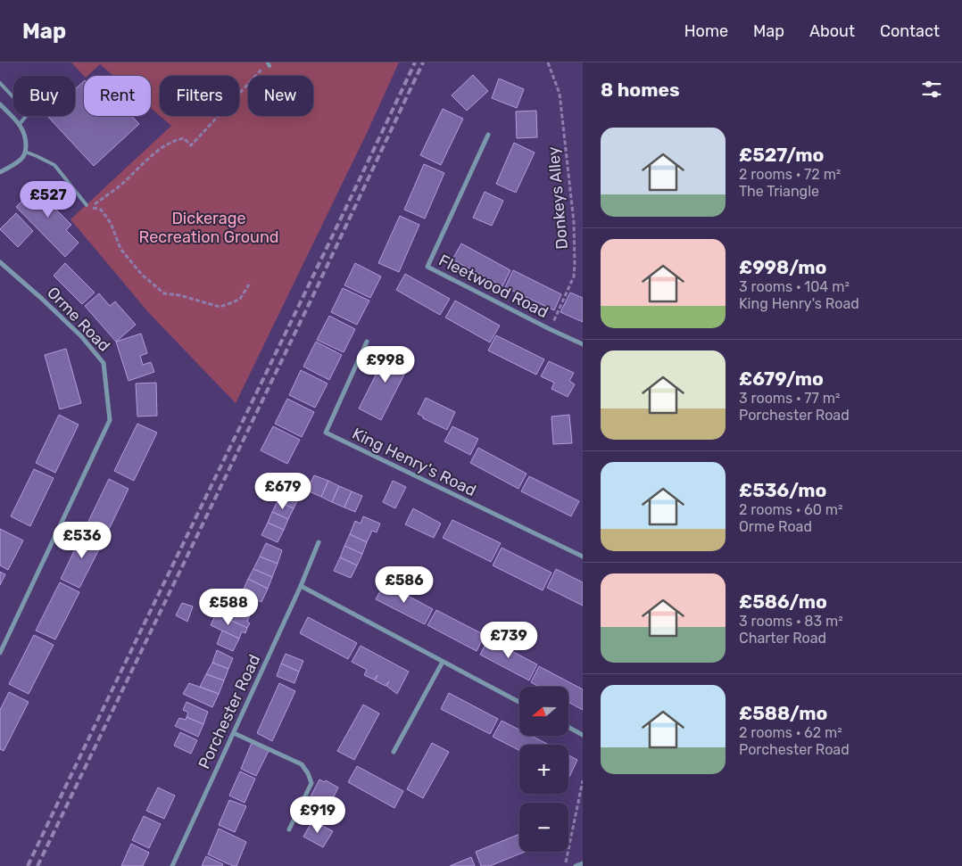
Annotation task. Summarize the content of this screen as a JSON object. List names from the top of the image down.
{
  "streets": {
    "street": [
      "Fleetwood Road",
      "Orme Road",
      "King Henry's Road",
      "Porchester Road"
    ],
    "path": ["Donkeys Alley"]
  },
  "crossings": [
    ["Donkeys Alley", "Fleetwood Road"]
  ],
  "parks": ["Dickerage Recreation Ground"],
  "north": "left",
  "page": {
    "header": "Map",
    "nav": [
      "Home",
      "Map",
      "About",
      "Contact"
    ],
    "heading": "8 homes",
    "chip": [
      "Buy",
      "Rent",
      "Filters",
      "New"
    ],
    "list": [
      {
        "name": "£527/mo",
        "note": "2 rooms · 72 m² · The Triangle"
      },
      {
        "name": "£998/mo",
        "note": "3 rooms · 104 m² · King Henry's Road"
      },
      {
        "name": "£679/mo",
        "note": "3 rooms · 77 m² · Porchester Road"
      },
      {
        "name": "£536/mo",
        "note": "2 rooms · 60 m² · Orme Road"
      },
      {
        "name": "£586/mo",
        "note": "3 rooms · 83 m² · Charter Road"
      },
      {
        "name": "£588/mo",
        "note": "2 rooms · 62 m² · Porchester Road"
      }
    ],
    "price": [
      "£527",
      "£998",
      "£679",
      "£536",
      "£586",
      "£588",
      "£739",
      "£919"
    ],
    "map_buttons": ["+", "−"]
  }
}
